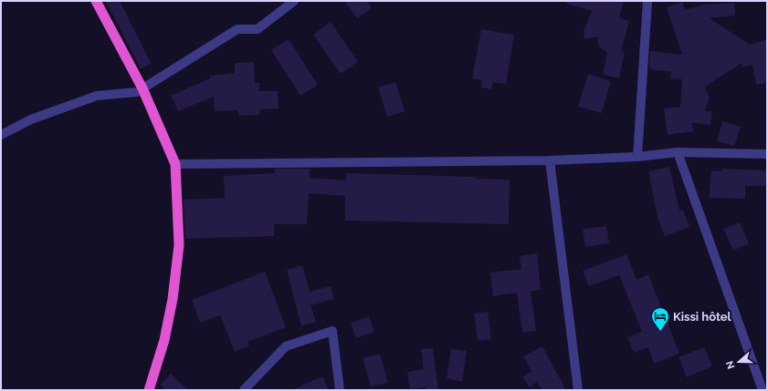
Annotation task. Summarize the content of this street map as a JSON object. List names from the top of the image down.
{
  "places": {
    "hotel": ["Kissi hôtel"]
  },
  "north": "left"
}
